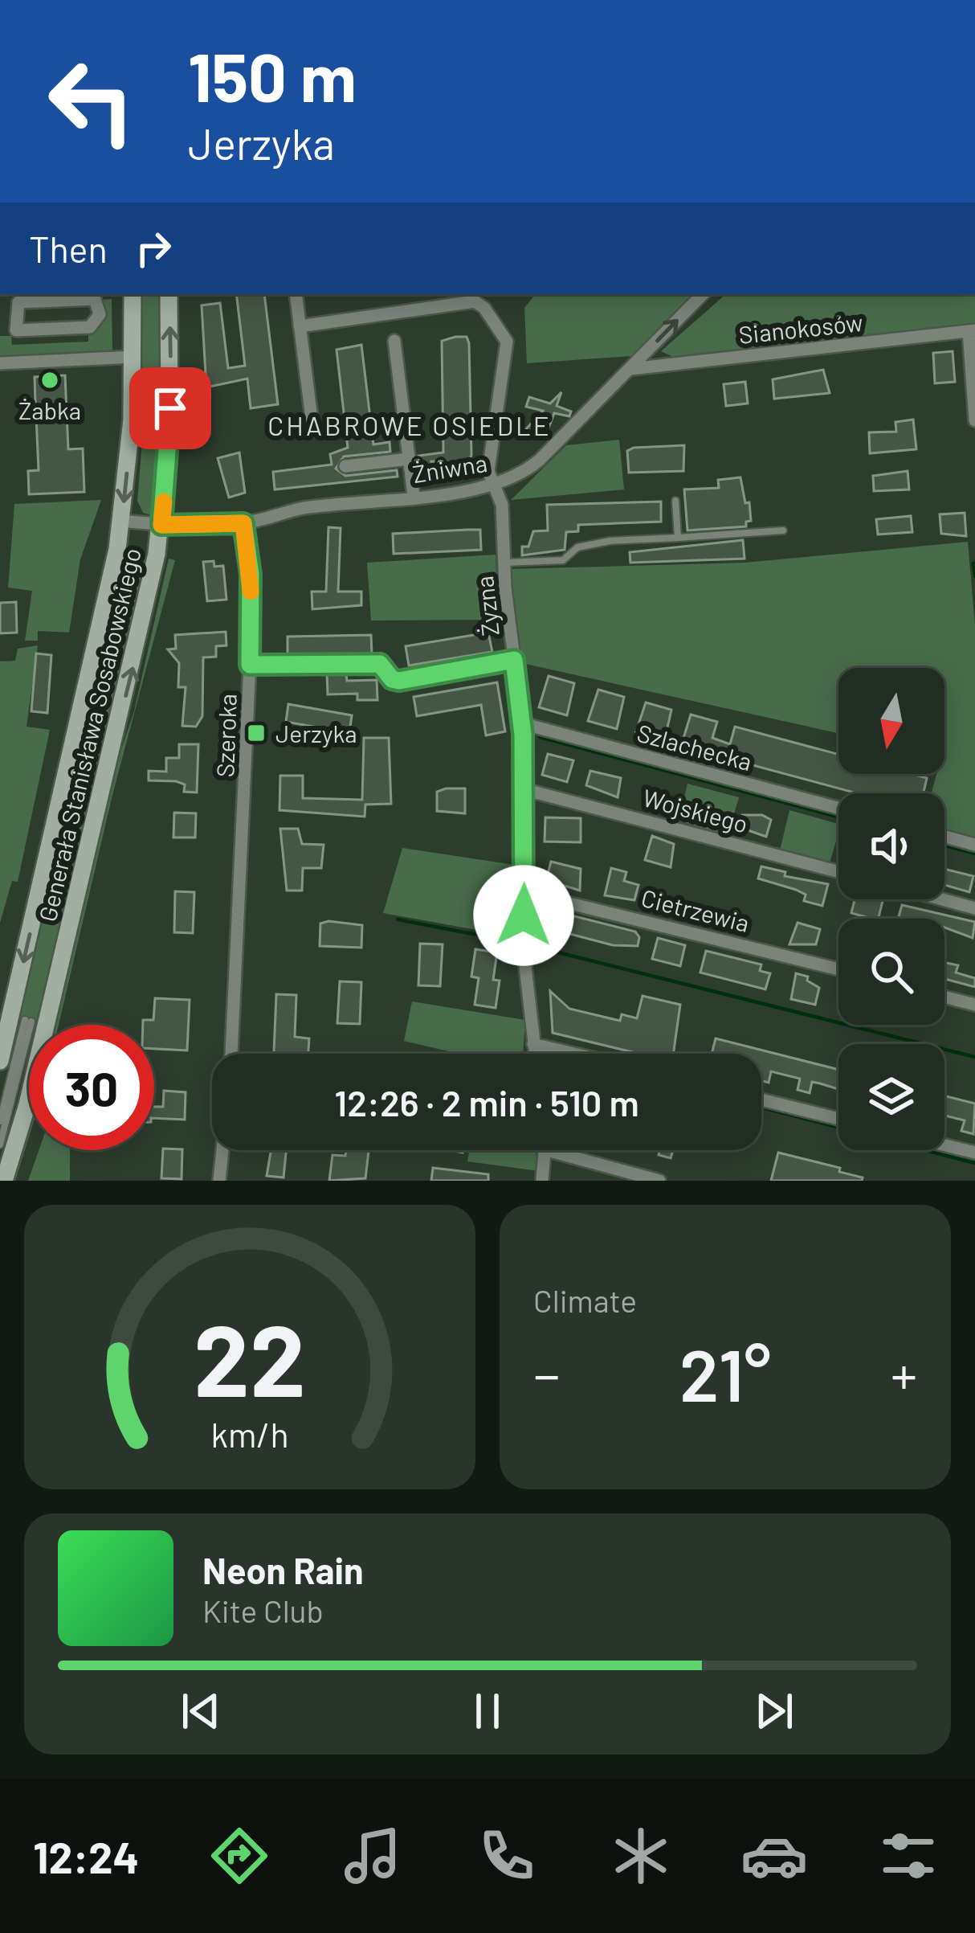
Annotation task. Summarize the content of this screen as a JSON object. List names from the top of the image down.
{
  "streets": {
    "main road": ["Generała Stanisława Sosabowskiego"],
    "street": [
      "Sianokosów",
      "Żniwna",
      "Żyzna",
      "Szeroka",
      "Szlachecka",
      "Wojskiego",
      "Cietrzewia"
    ]
  },
  "crossings": [
    ["Sianokosów", "Żniwna"],
    ["Żniwna", "Żyzna"],
    ["Żniwna", "Szeroka"],
    ["Żyzna", "Szlachecka"],
    ["Żyzna", "Wojskiego"],
    ["Żyzna", "Cietrzewia"]
  ],
  "districts": ["CHABROWE OSIEDLE"],
  "places": {
    "other": ["Żabka"],
    "transit": ["Jerzyka"]
  },
  "north": "bottom",
  "page": {
    "turn": ["150 m", "Jerzyka"],
    "then": "Then",
    "limit": "30",
    "trip": "12:26 · 2 min · 510 m",
    "tile": "Climate",
    "heat": ["−", "21°", "+"],
    "song": ["Neon Rain", "Kite Club"],
    "tabs": "12:24",
    "gauge": ["22", "km/h"]
  }
}
